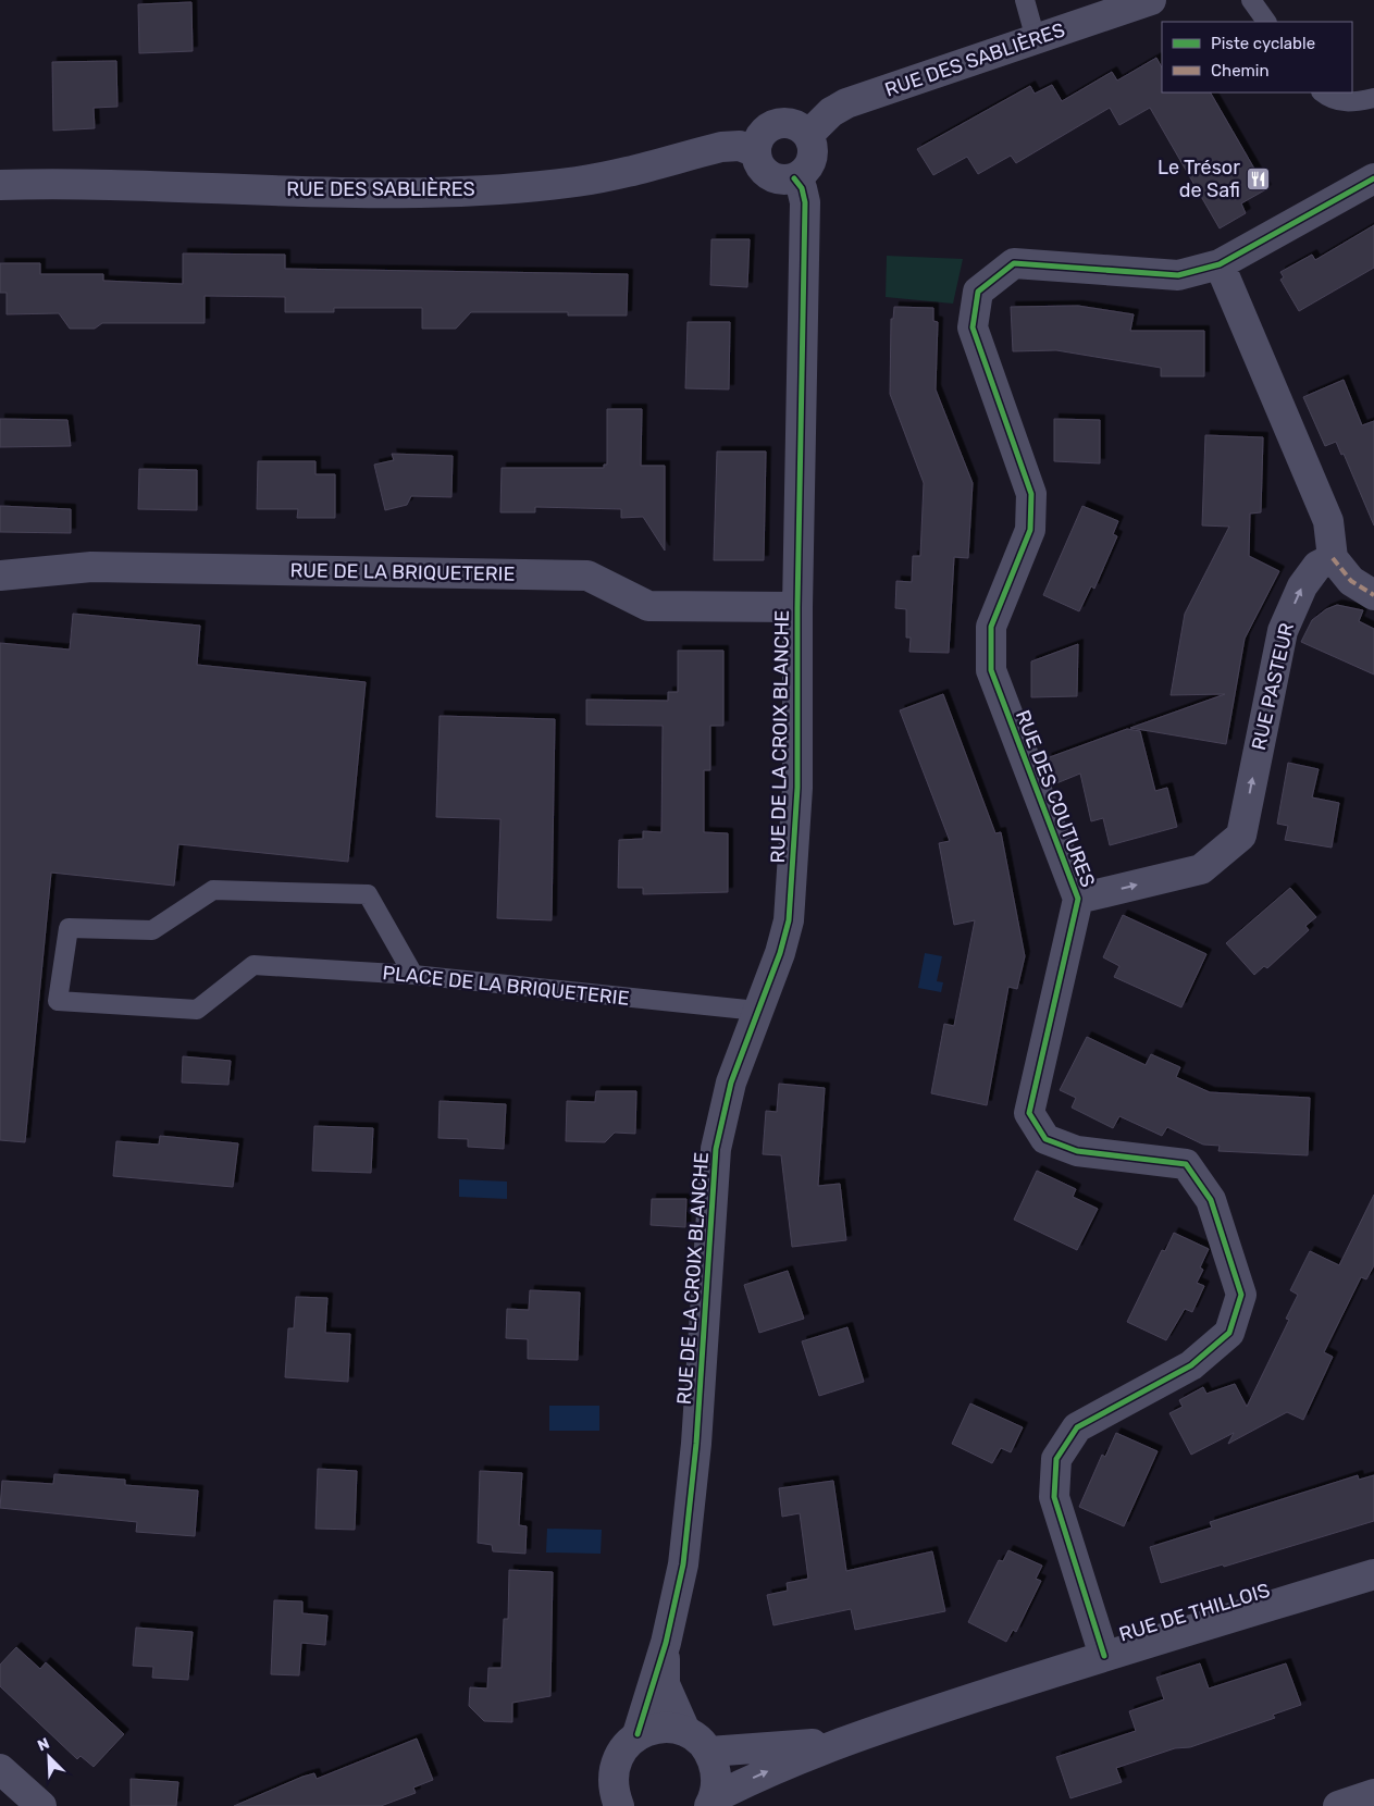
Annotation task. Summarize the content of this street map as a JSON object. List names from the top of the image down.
{
  "streets": {
    "street": [
      "RUE DES SABLIÈRES",
      "RUE DE LA BRIQUETERIE",
      "RUE PASTEUR",
      "RUE DE LA CROIX BLANCHE",
      "RUE DES COUTURES",
      "RUE DE THILLOIS"
    ],
    "lane": ["PLACE DE LA BRIQUETERIE"]
  },
  "crossings": [
    ["RUE DES SABLIÈRES", "RUE DE LA CROIX BLANCHE"],
    ["RUE DE LA BRIQUETERIE", "RUE DE LA CROIX BLANCHE"],
    ["RUE PASTEUR", "RUE DES COUTURES"],
    ["RUE DE LA CROIX BLANCHE", "PLACE DE LA BRIQUETERIE"],
    ["RUE DES COUTURES", "RUE DE THILLOIS"]
  ],
  "one_way": ["RUE PASTEUR"],
  "places": {
    "restaurant": ["Le Trésor de Safi"]
  },
  "legend": ["Piste cyclable", "Chemin"],
  "north": "top left"
}
